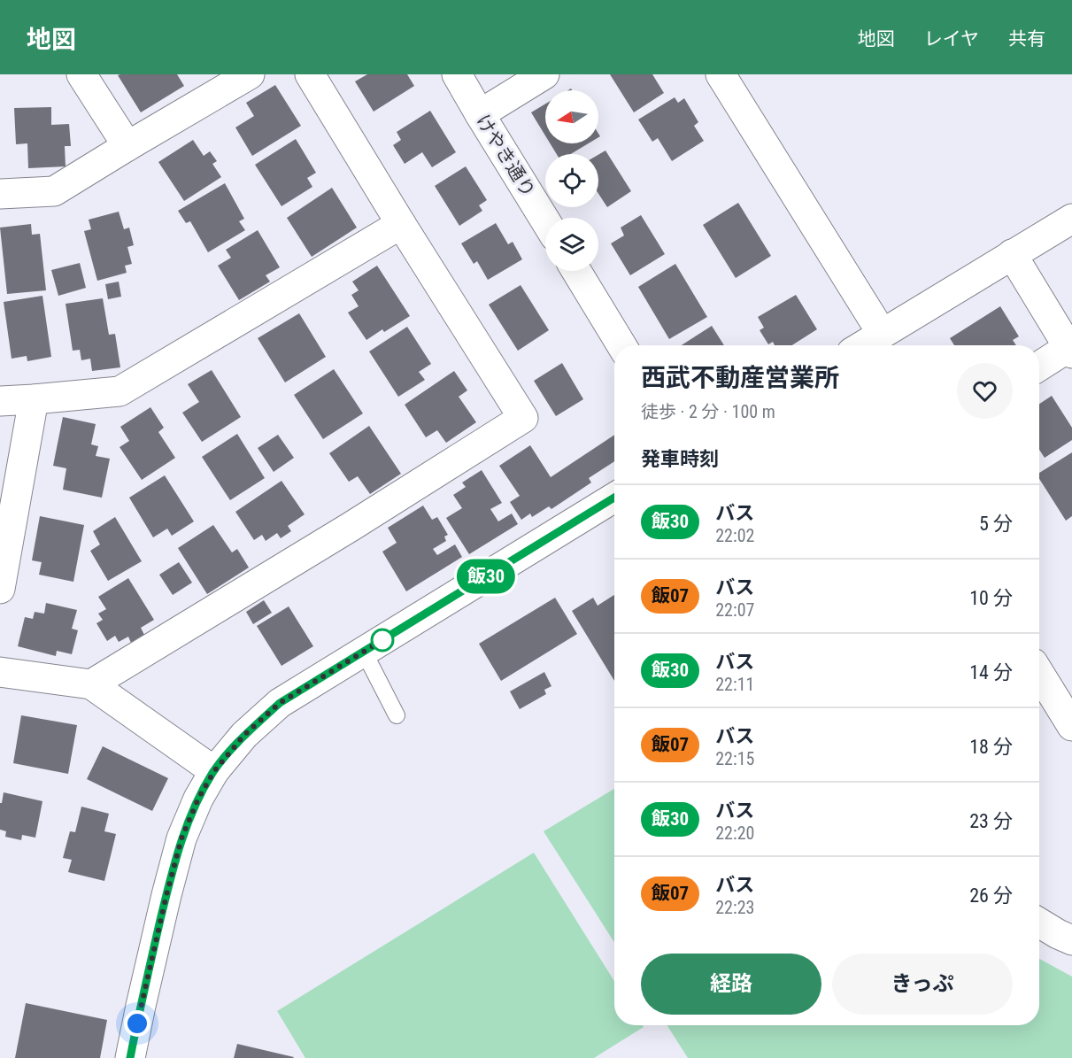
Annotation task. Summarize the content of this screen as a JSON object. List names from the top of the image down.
{
  "streets": {
    "street": ["けやき通り"]
  },
  "lines": ["bus line 飯30"],
  "north": "left",
  "page": {
    "header": "地図",
    "nav": ["地図", "レイヤ", "共有"],
    "on_map": "飯30",
    "heading": [
      ["西武不動産営業所", "徒歩 · 2 分 · 100 m"],
      "発車時刻"
    ],
    "list": [
      {
        "mark": "飯30",
        "name": "バス",
        "note": "22:02",
        "value": "5 分"
      },
      {
        "mark": "飯07",
        "name": "バス",
        "note": "22:07",
        "value": "10 分"
      },
      {
        "mark": "飯30",
        "name": "バス",
        "note": "22:11",
        "value": "14 分"
      },
      {
        "mark": "飯07",
        "name": "バス",
        "note": "22:15",
        "value": "18 分"
      },
      {
        "mark": "飯30",
        "name": "バス",
        "note": "22:20",
        "value": "23 分"
      },
      {
        "mark": "飯07",
        "name": "バス",
        "note": "22:23",
        "value": "26 分"
      }
    ],
    "buttons": ["経路", "きっぷ"]
  }
}
